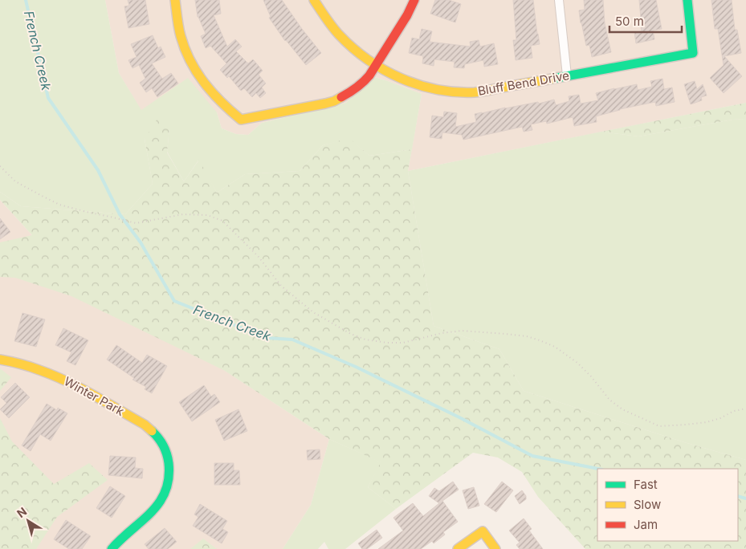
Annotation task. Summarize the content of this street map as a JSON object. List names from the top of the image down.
{
  "streets": {
    "street": ["Bluff Bend Drive", "Winter Park"]
  },
  "water": ["French Creek"],
  "legend": ["Fast", "Slow", "Jam"],
  "scale_bar": "50 m",
  "north": "top left"
}
